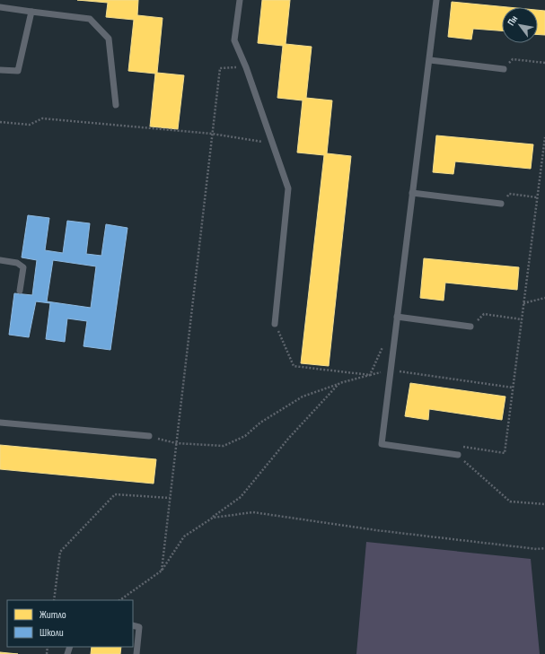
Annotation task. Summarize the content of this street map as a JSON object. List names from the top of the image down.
{
  "legend": ["Житло", "Школи"],
  "north": "top left"
}
